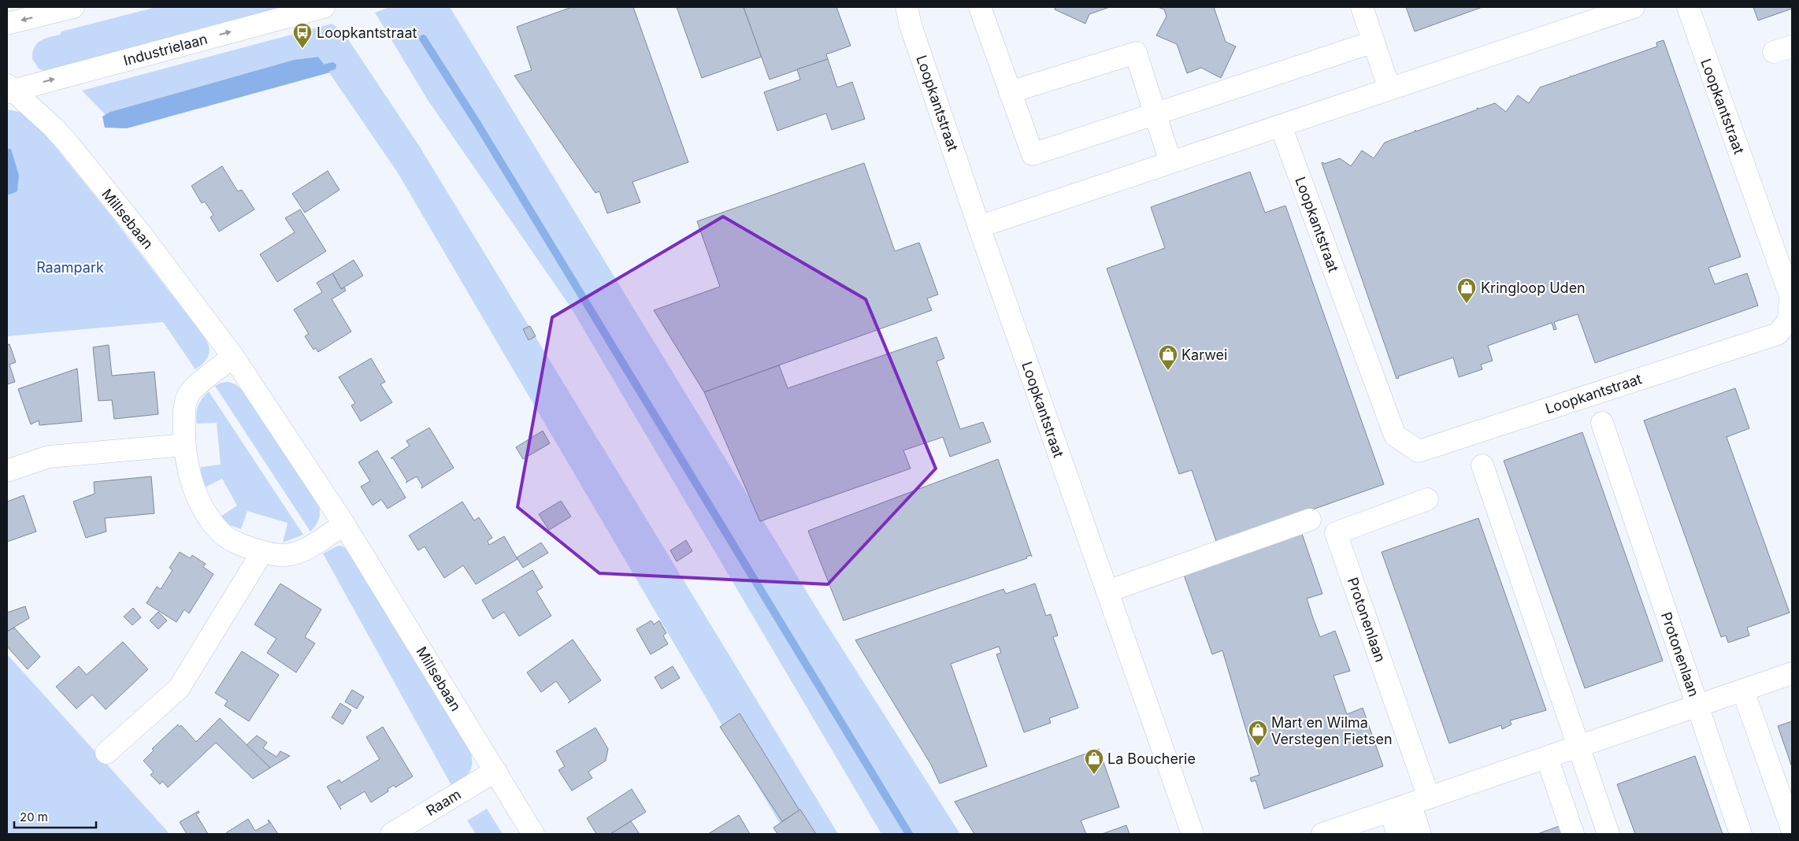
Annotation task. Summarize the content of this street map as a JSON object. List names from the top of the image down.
{
  "streets": {
    "street": [
      "Industrielaan",
      "Loopkantstraat",
      "Millsebaan",
      "Protonenlaan",
      "Raam"
    ]
  },
  "crossings": [
    ["Industrielaan", "Millsebaan"],
    ["Millsebaan", "Raam"]
  ],
  "one_way": ["Industrielaan"],
  "parks": ["Raampark"],
  "places": {
    "bus stop": ["Loopkantstraat"],
    "shop": [
      "Kringloop Uden",
      "Karwei",
      "Mart en Wilma Verstegen Fietsen",
      "La Boucherie"
    ]
  },
  "scale_bar": "20 m"
}
